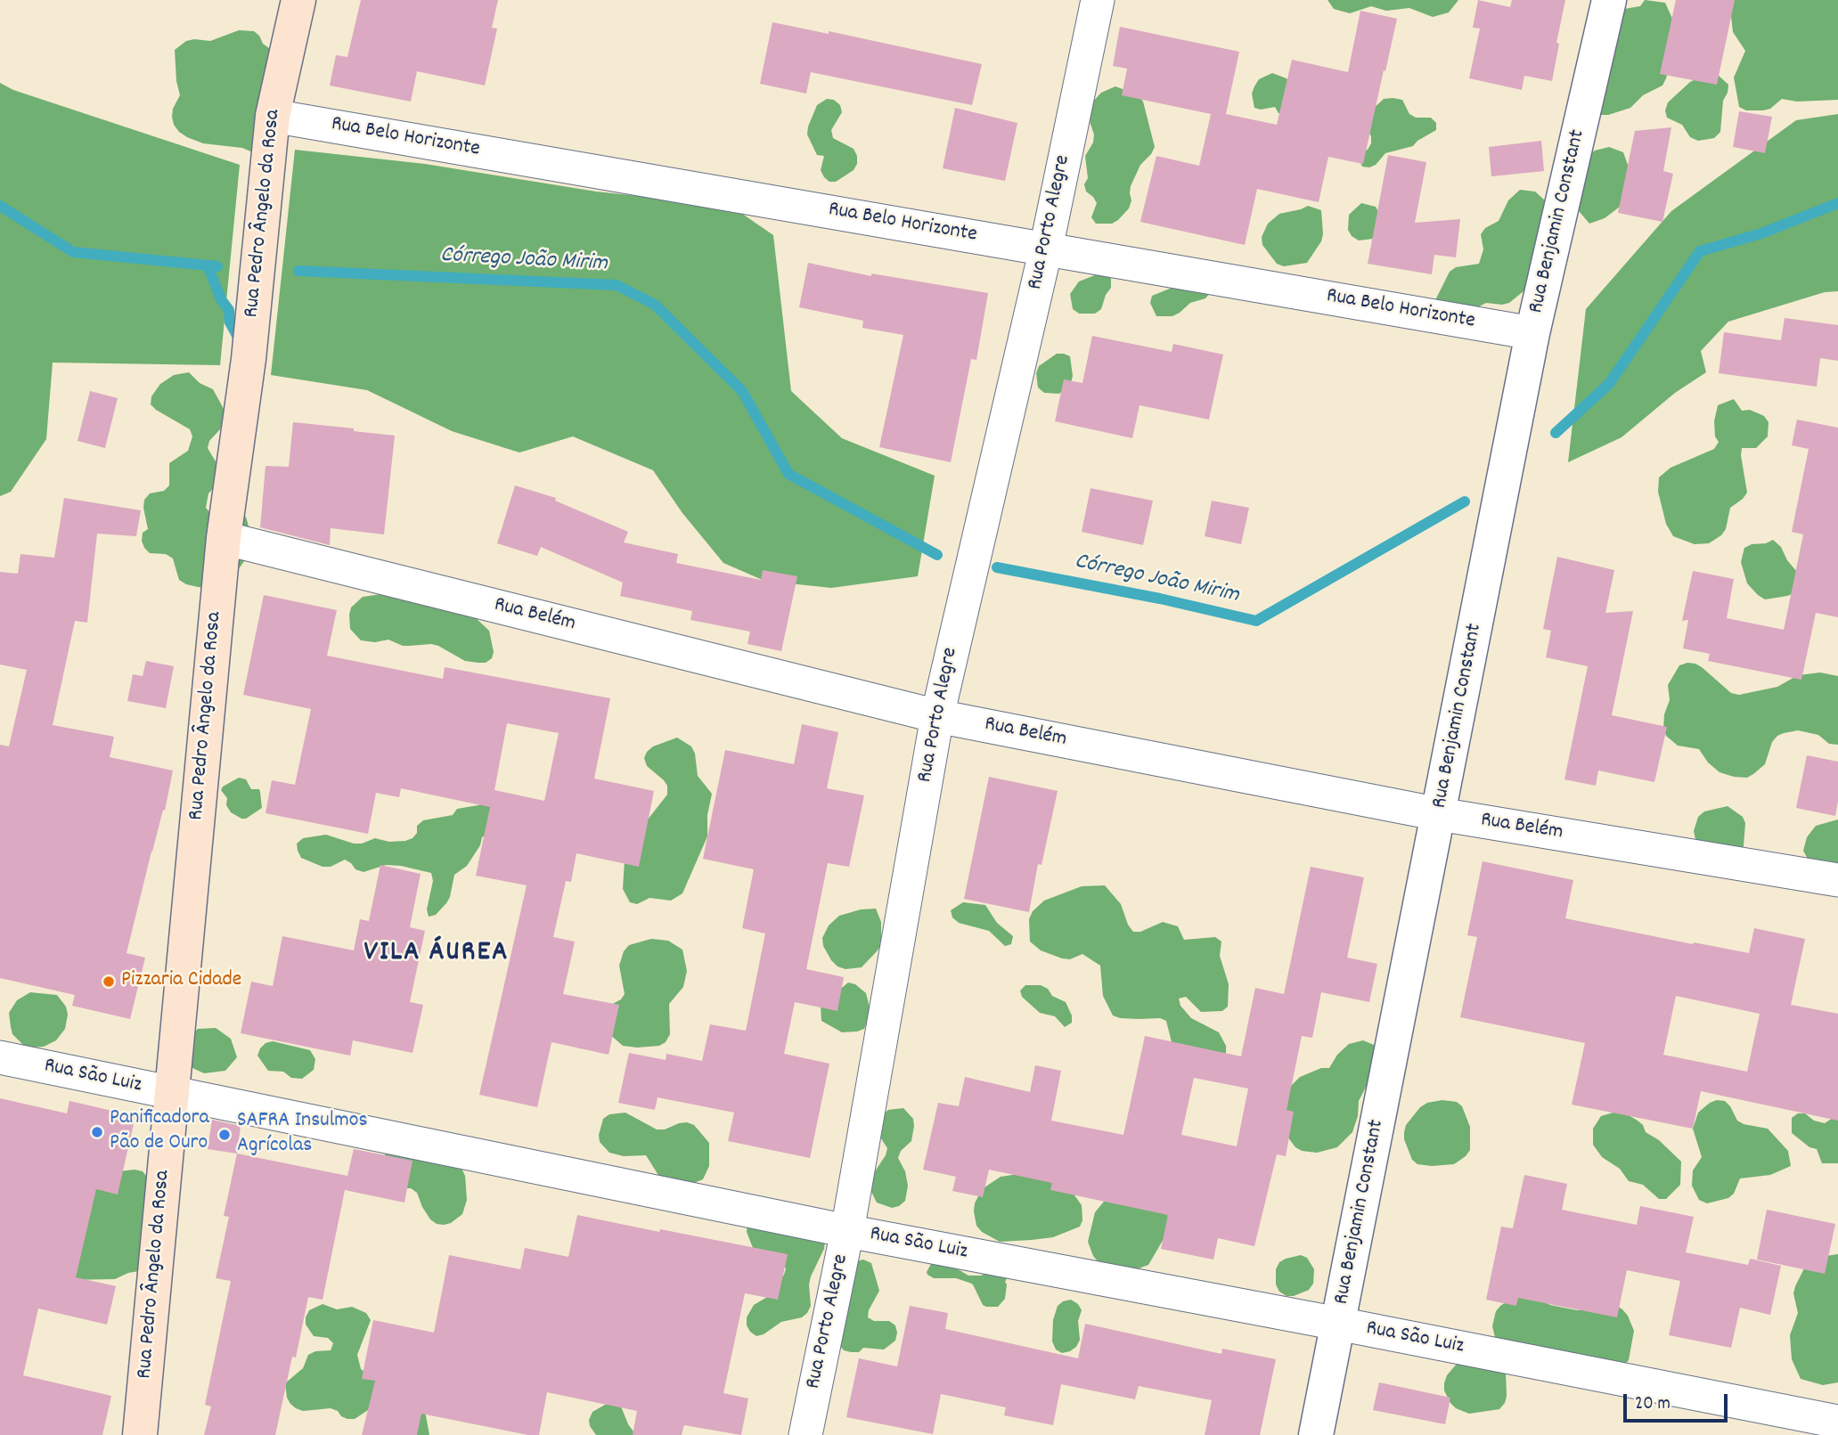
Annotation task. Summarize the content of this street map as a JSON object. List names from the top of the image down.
{
  "streets": {
    "main road": ["Rua Pedro Ângelo da Rosa"],
    "street": [
      "Rua Belo Horizonte",
      "Rua Benjamin Constant",
      "Rua Porto Alegre",
      "Rua Belém",
      "Rua São Luiz"
    ]
  },
  "crossings": [
    ["Rua Belo Horizonte", "Rua Pedro Ângelo da Rosa"],
    ["Rua Belo Horizonte", "Rua Benjamin Constant"],
    ["Rua Belo Horizonte", "Rua Porto Alegre"],
    ["Rua Pedro Ângelo da Rosa", "Rua Belém"],
    ["Rua Pedro Ângelo da Rosa", "Rua São Luiz"],
    ["Rua Benjamin Constant", "Rua Belém"],
    ["Rua Benjamin Constant", "Rua São Luiz"],
    ["Rua Porto Alegre", "Rua Belém"],
    ["Rua Porto Alegre", "Rua São Luiz"]
  ],
  "districts": ["VILA ÁUREA"],
  "water": ["Córrego João Mirim"],
  "places": ["Pizzaria Cidade", "Panificadora Pão de Ouro", "SAFRA Insulmos Agrícolas"],
  "scale_bar": "20 m"
}
